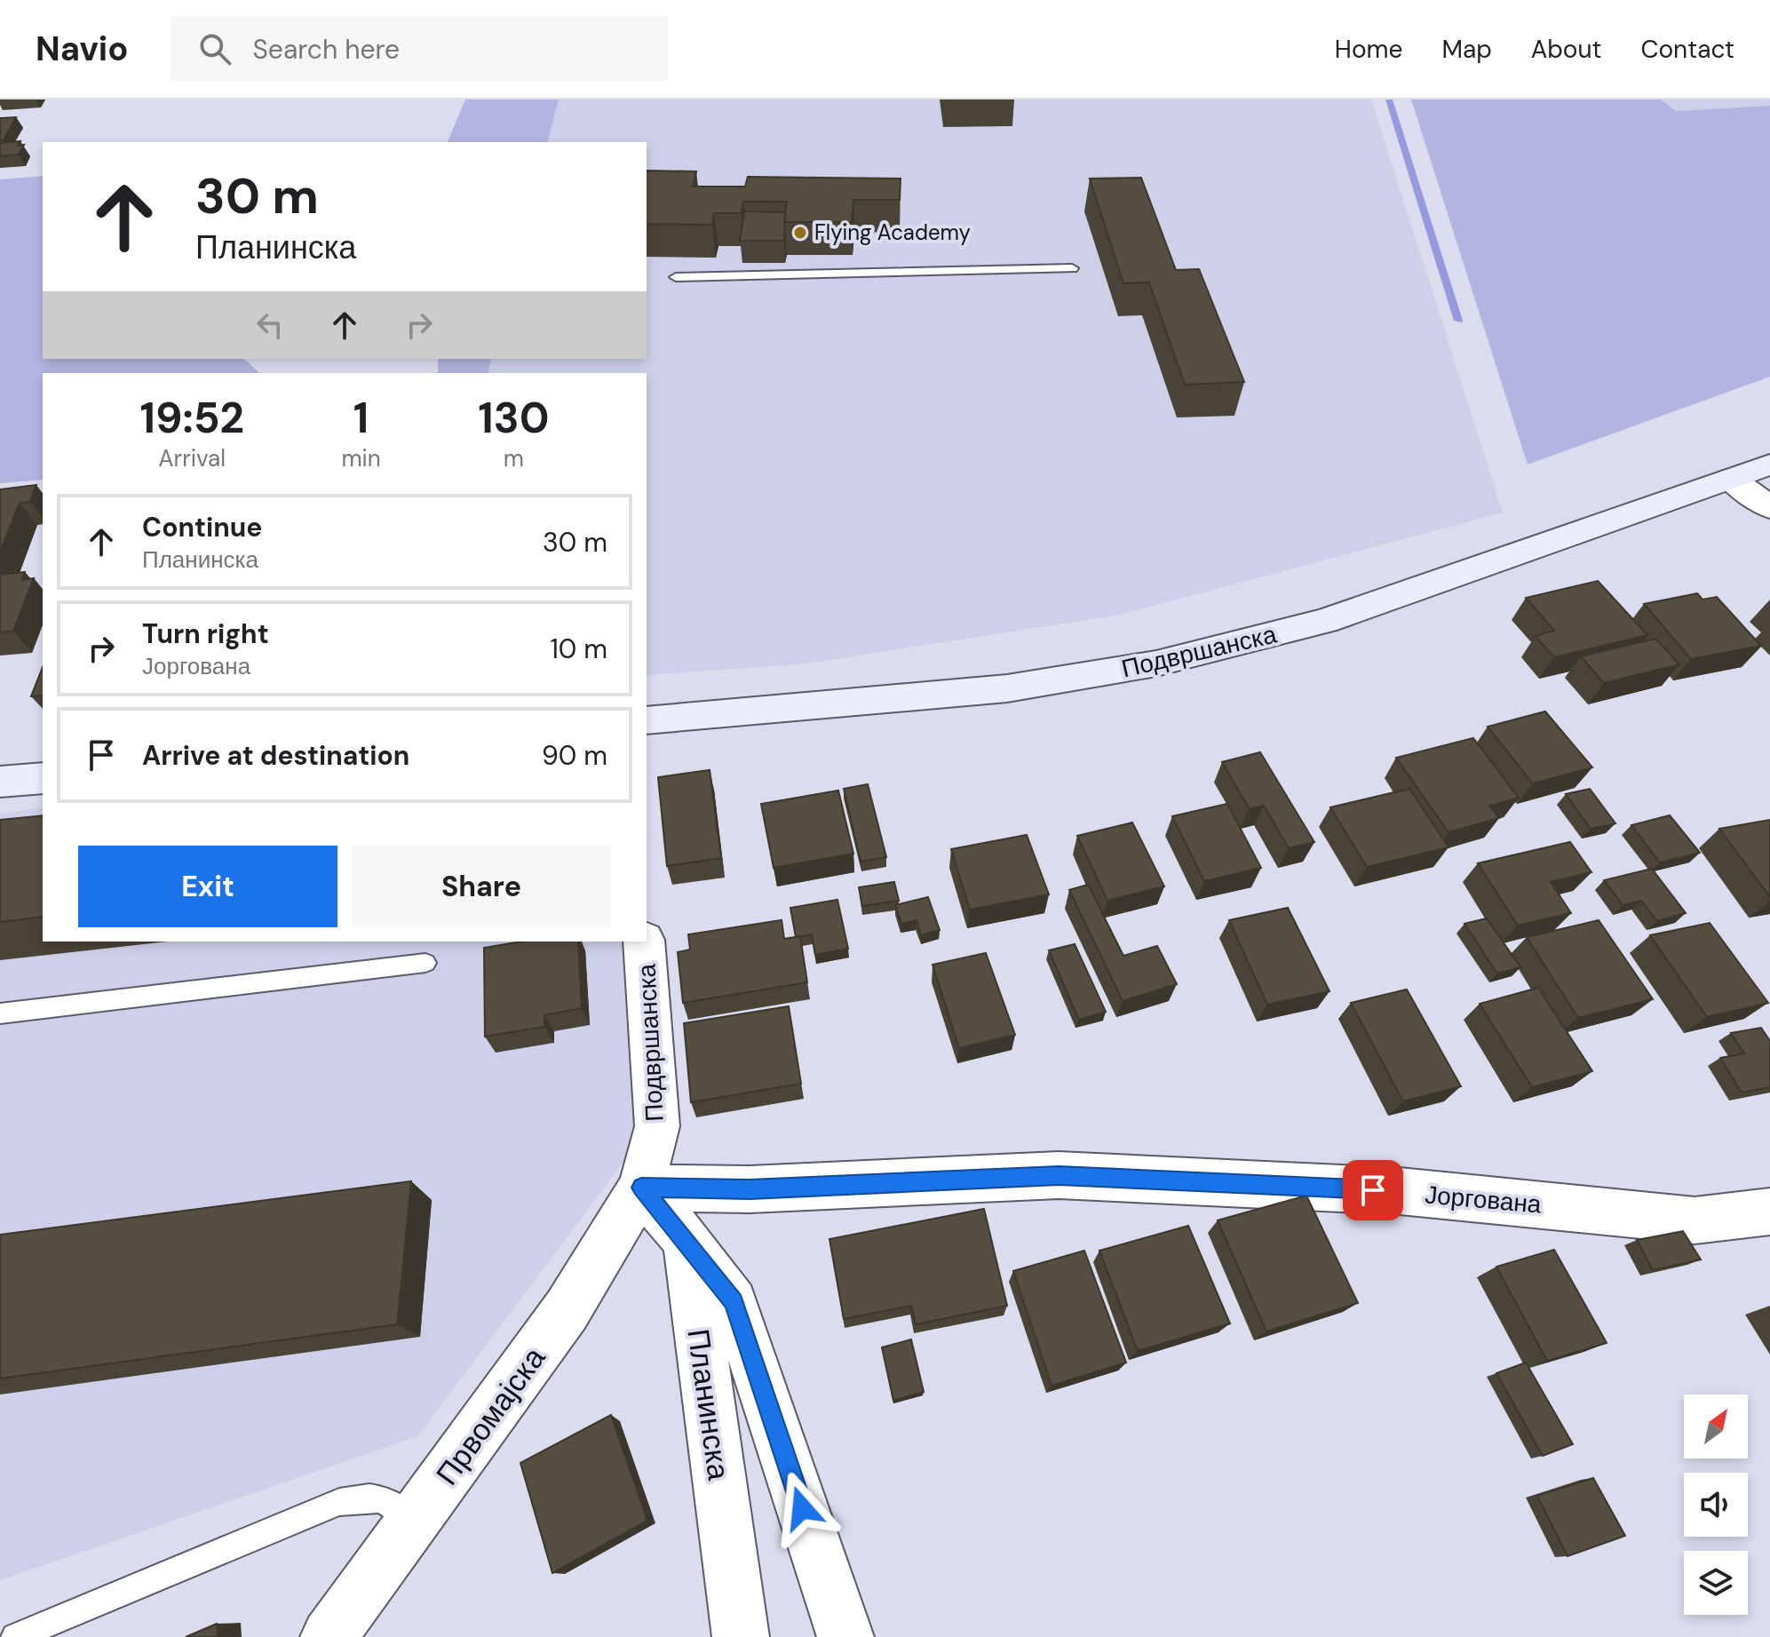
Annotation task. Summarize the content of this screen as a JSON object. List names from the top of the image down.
{
  "streets": {
    "street": [
      "Подвршанска",
      "Јоргована",
      "Планинска",
      "Првомајска"
    ]
  },
  "crossings": [
    ["Подвршанска", "Јоргована"],
    ["Подвршанска", "Првомајска"],
    ["Јоргована", "Првомајска"]
  ],
  "places": ["Flying Academy"],
  "north": "top right",
  "page": {
    "header": "Navio",
    "search": "Search here",
    "nav": [
      "Home",
      "Map",
      "About",
      "Contact"
    ],
    "turn": ["30 m", "Планинска"],
    "eta": [
      "19:52",
      "Arrival",
      "1",
      "min",
      "130",
      "m"
    ],
    "list": [
      {
        "name": "Continue",
        "note": "Планинска",
        "value": "30 m"
      },
      {
        "name": "Turn right",
        "note": "Јоргована",
        "value": "10 m"
      },
      {
        "name": "Arrive at destination",
        "value": "90 m"
      }
    ],
    "buttons": ["Exit", "Share"]
  }
}
